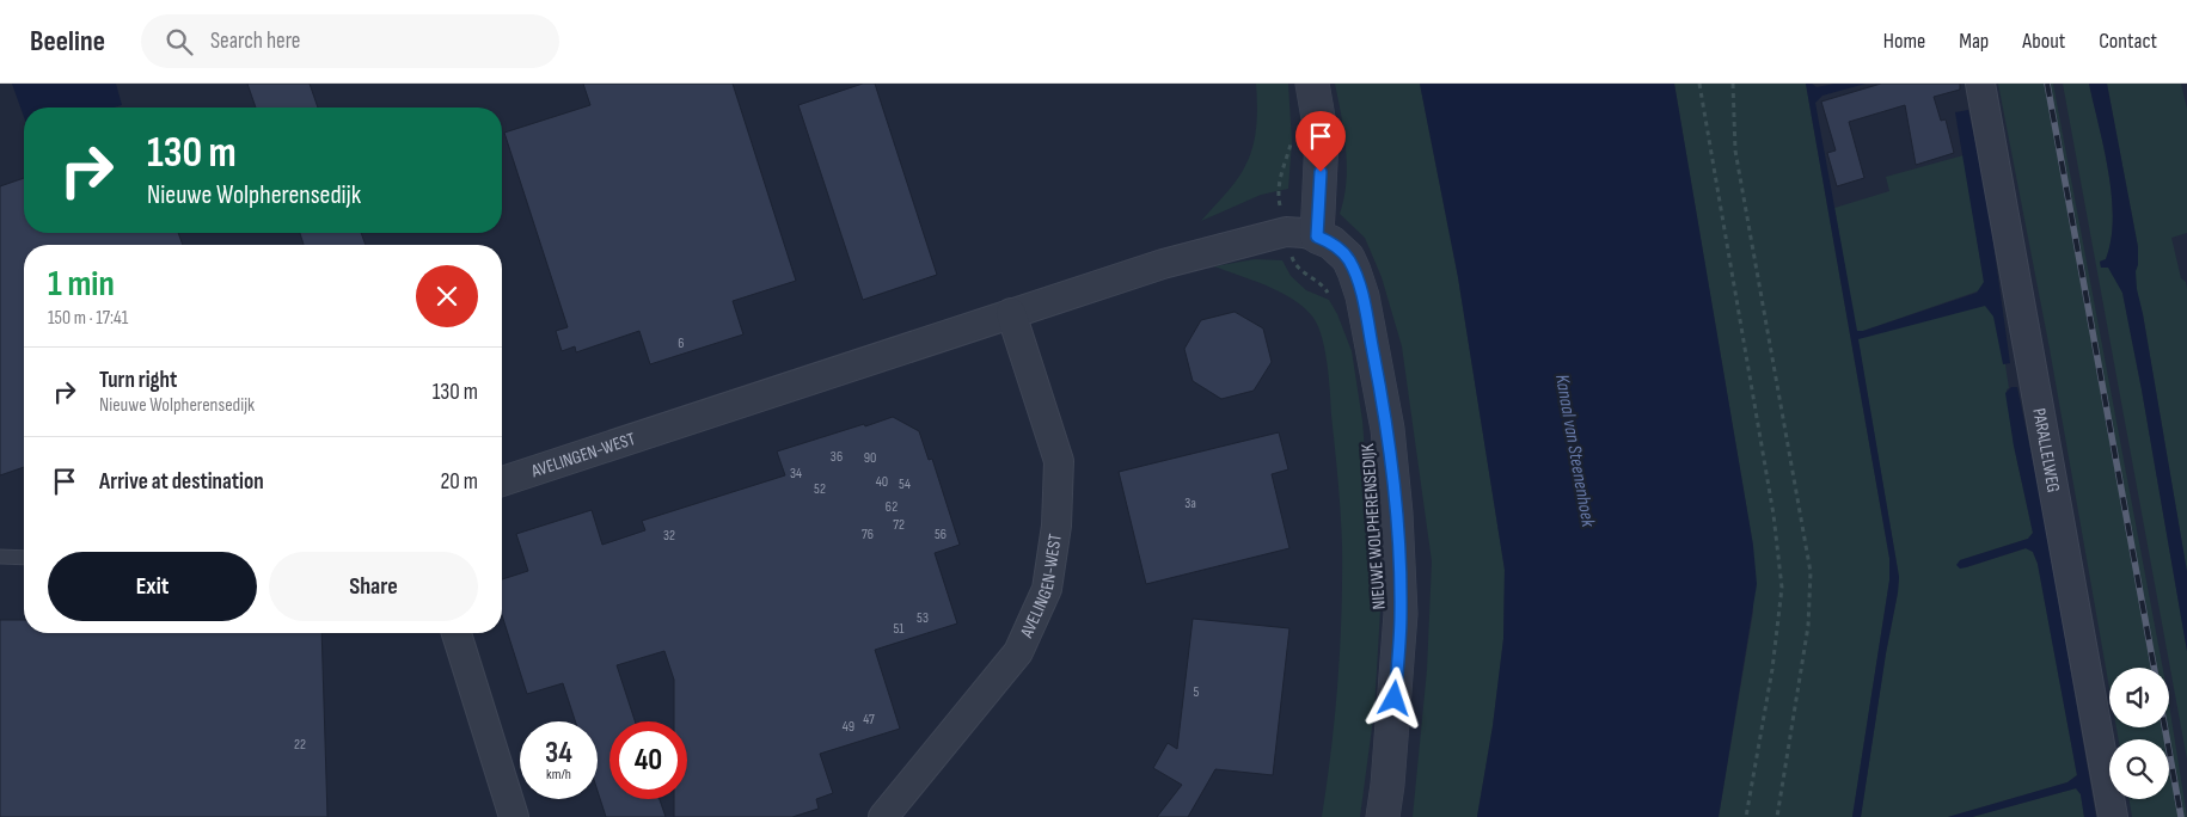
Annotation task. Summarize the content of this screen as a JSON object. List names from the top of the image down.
{
  "streets": {
    "street": ["PARALLELWEG", "AVELINGEN-WEST", "NIEUWE WOLPHERENSEDIJK"]
  },
  "crossings": [
    ["AVELINGEN-WEST", "NIEUWE WOLPHERENSEDIJK"]
  ],
  "water": ["Kanaal van Steenenhoek"],
  "house_numbers": [
    "6",
    "36",
    "90",
    "34",
    "40",
    "54",
    "52",
    "3a",
    "62",
    "72",
    "76",
    "56",
    "32",
    "53",
    "51",
    "5",
    "47",
    "49",
    "22"
  ],
  "page": {
    "header": "Beeline",
    "search": "Search here",
    "nav": [
      "Home",
      "Map",
      "About",
      "Contact"
    ],
    "turn": ["130 m", "Nieuwe Wolpherensedijk"],
    "heading": ["1 min", "150 m · 17:41"],
    "list": [
      {
        "name": "Turn right",
        "note": "Nieuwe Wolpherensedijk",
        "value": "130 m"
      },
      {
        "name": "Arrive at destination",
        "value": "20 m"
      }
    ],
    "buttons": ["Exit", "Share"],
    "speed": "34 km/h",
    "limit": "40"
  }
}
